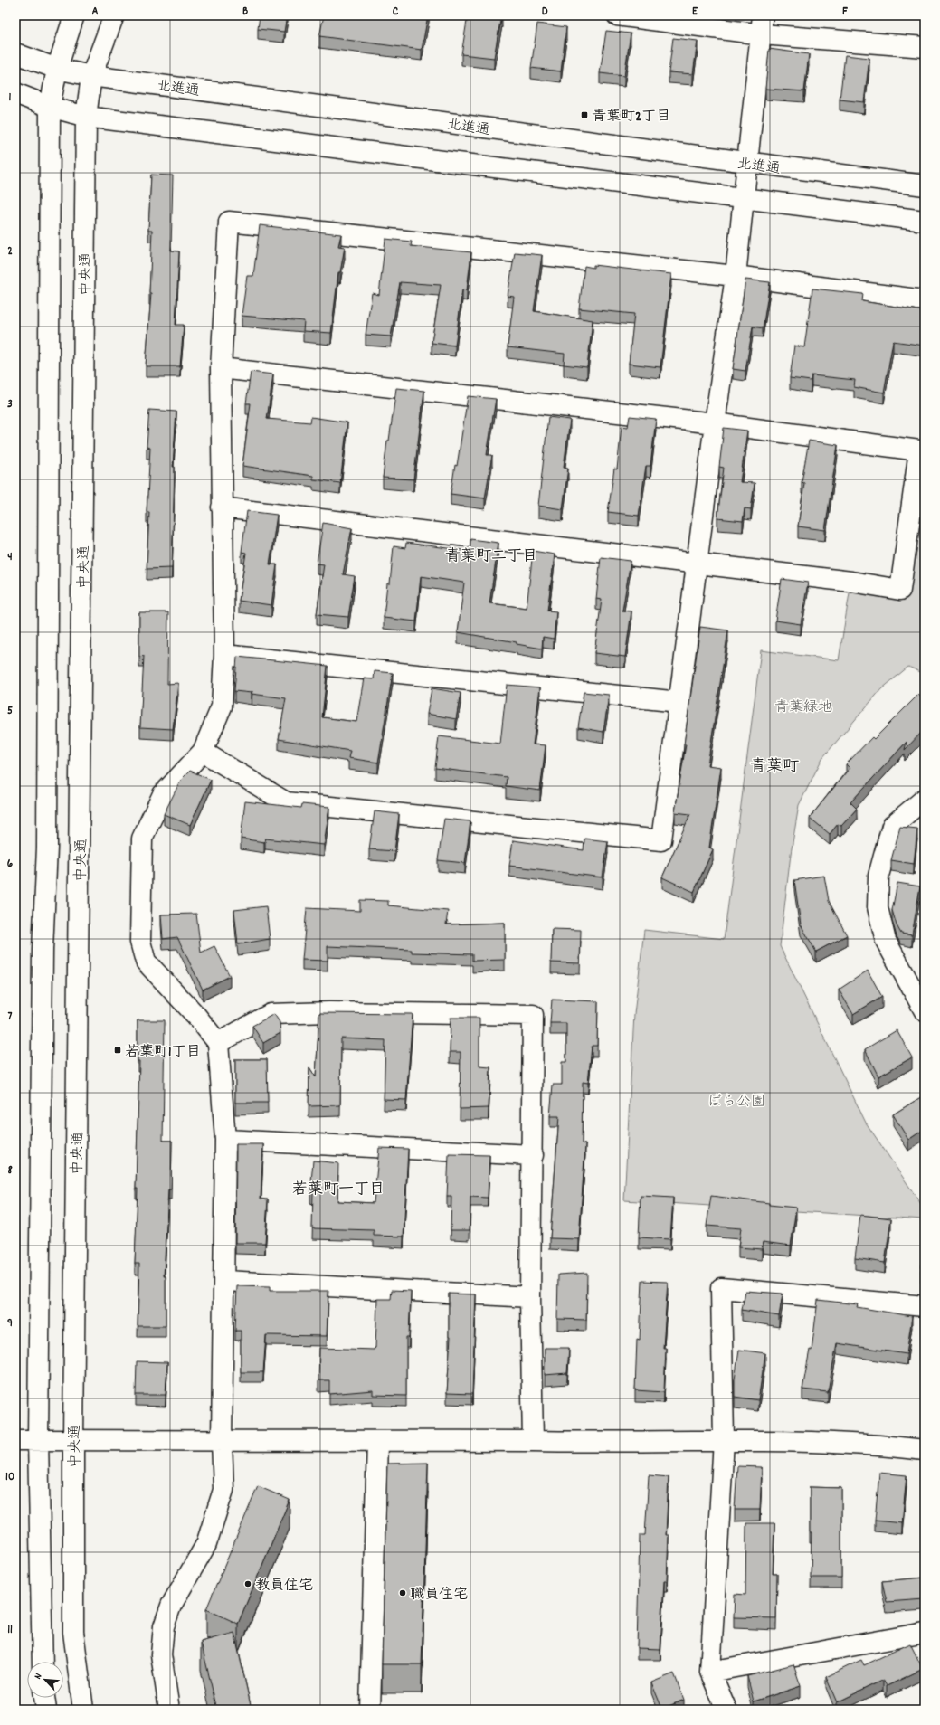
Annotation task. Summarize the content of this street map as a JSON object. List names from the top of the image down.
{
  "streets": {
    "street": ["北進通", "中央通"]
  },
  "crossings": [
    ["北進通", "中央通"]
  ],
  "districts": ["青葉町二丁目", "青葉町", "若葉町一丁目"],
  "parks": ["青葉緑地", "ばら公園"],
  "places": {
    "transit": ["青葉町2丁目", "若葉町1丁目"],
    "other": ["教員住宅", "職員住宅"]
  },
  "north": "top left",
  "grid": {
    "columns": [
      "A",
      "B",
      "C",
      "D",
      "E",
      "F"
    ],
    "rows": [
      "1",
      "2",
      "3",
      "4",
      "5",
      "6",
      "7",
      "8",
      "9",
      "10",
      "11"
    ]
  }
}
